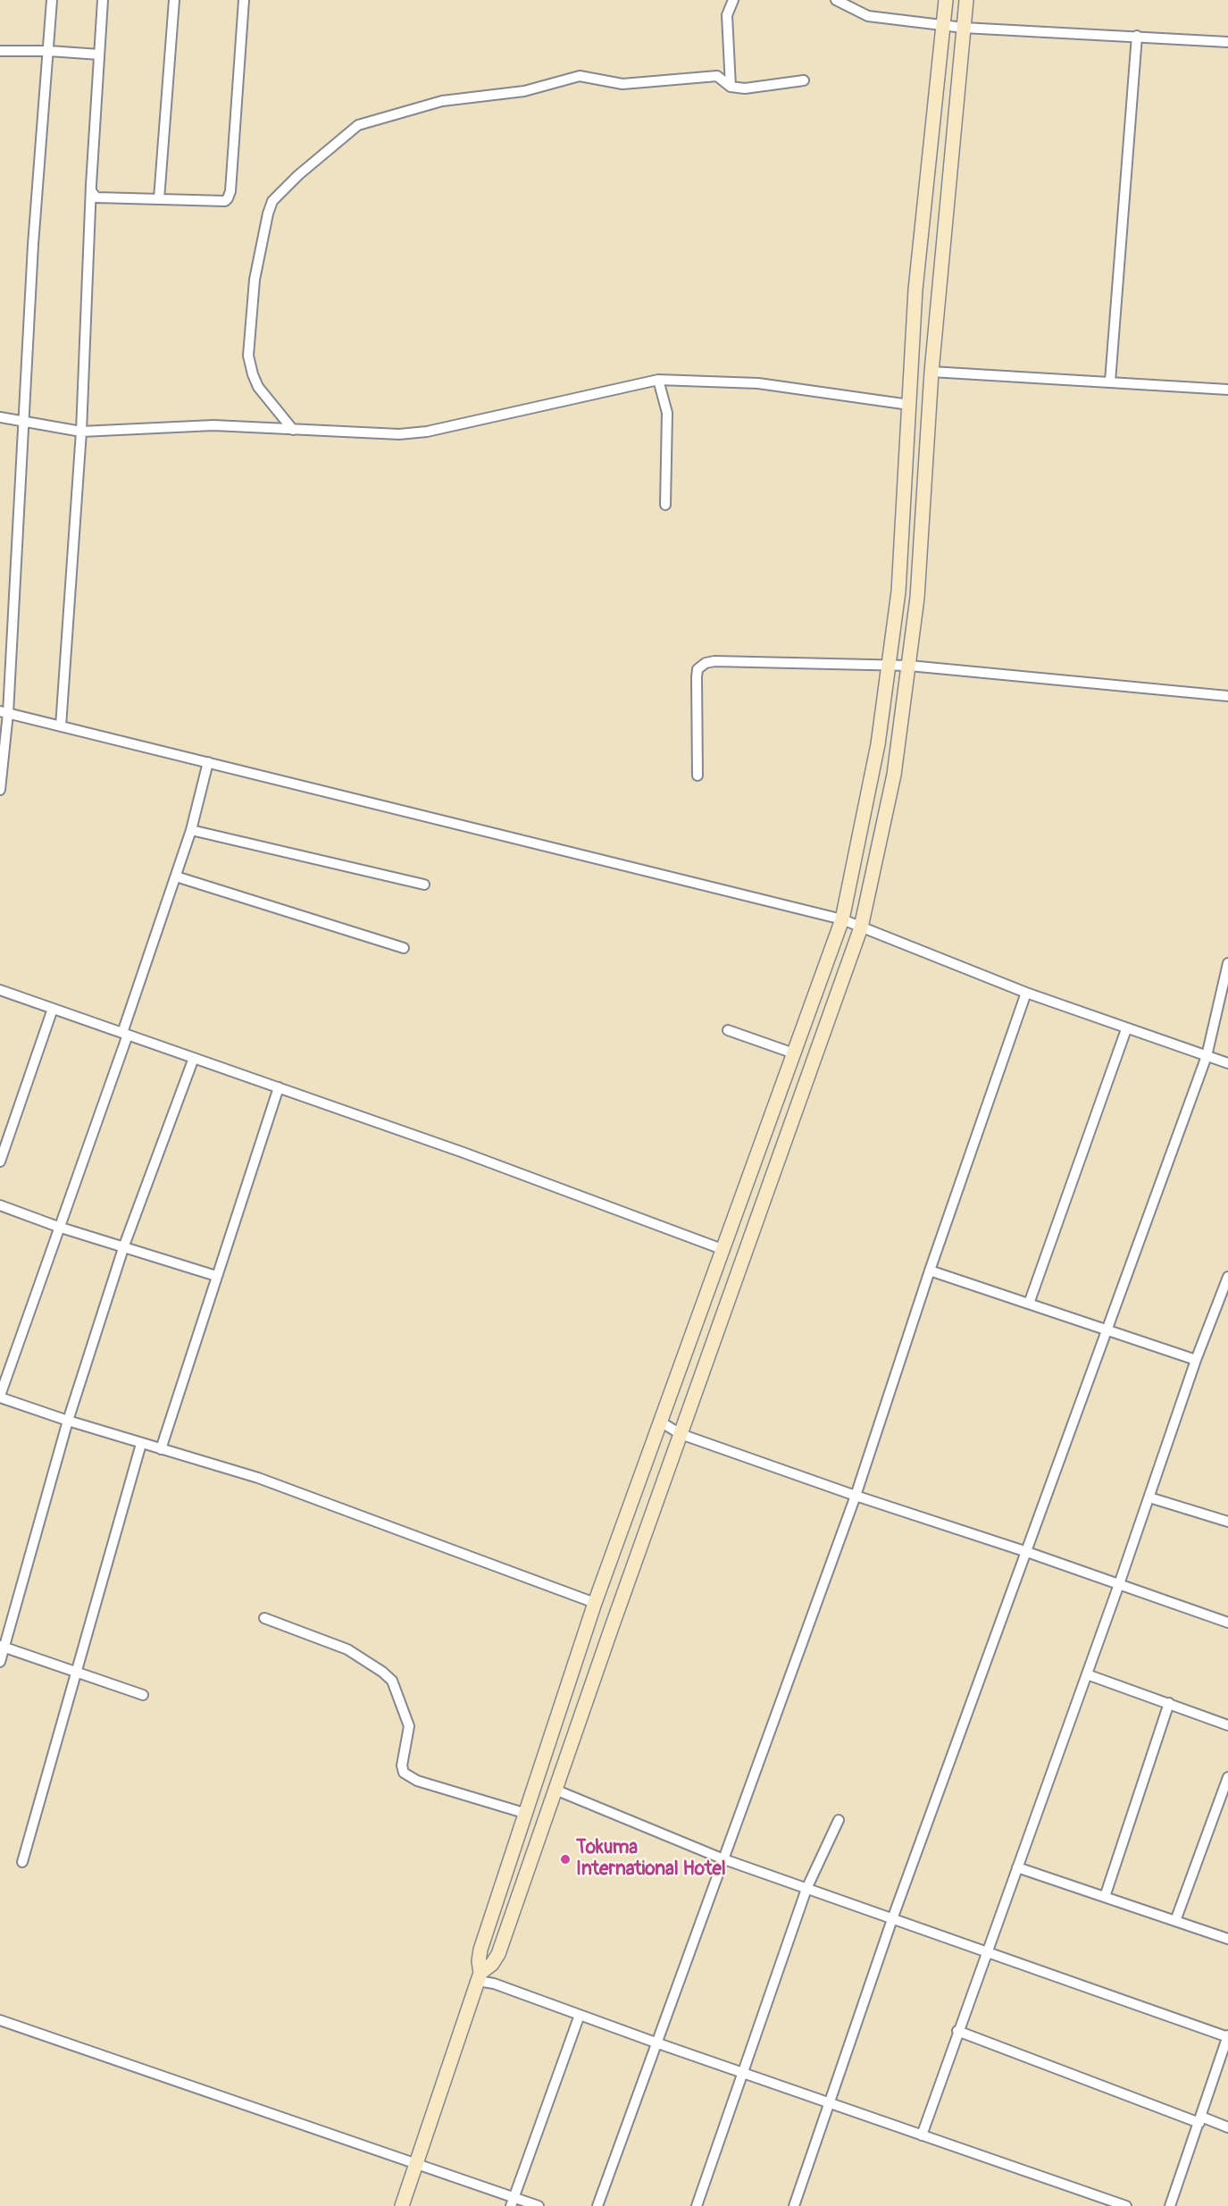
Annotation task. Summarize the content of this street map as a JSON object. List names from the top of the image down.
{
  "places": ["Tokuma International Hotel"]
}
